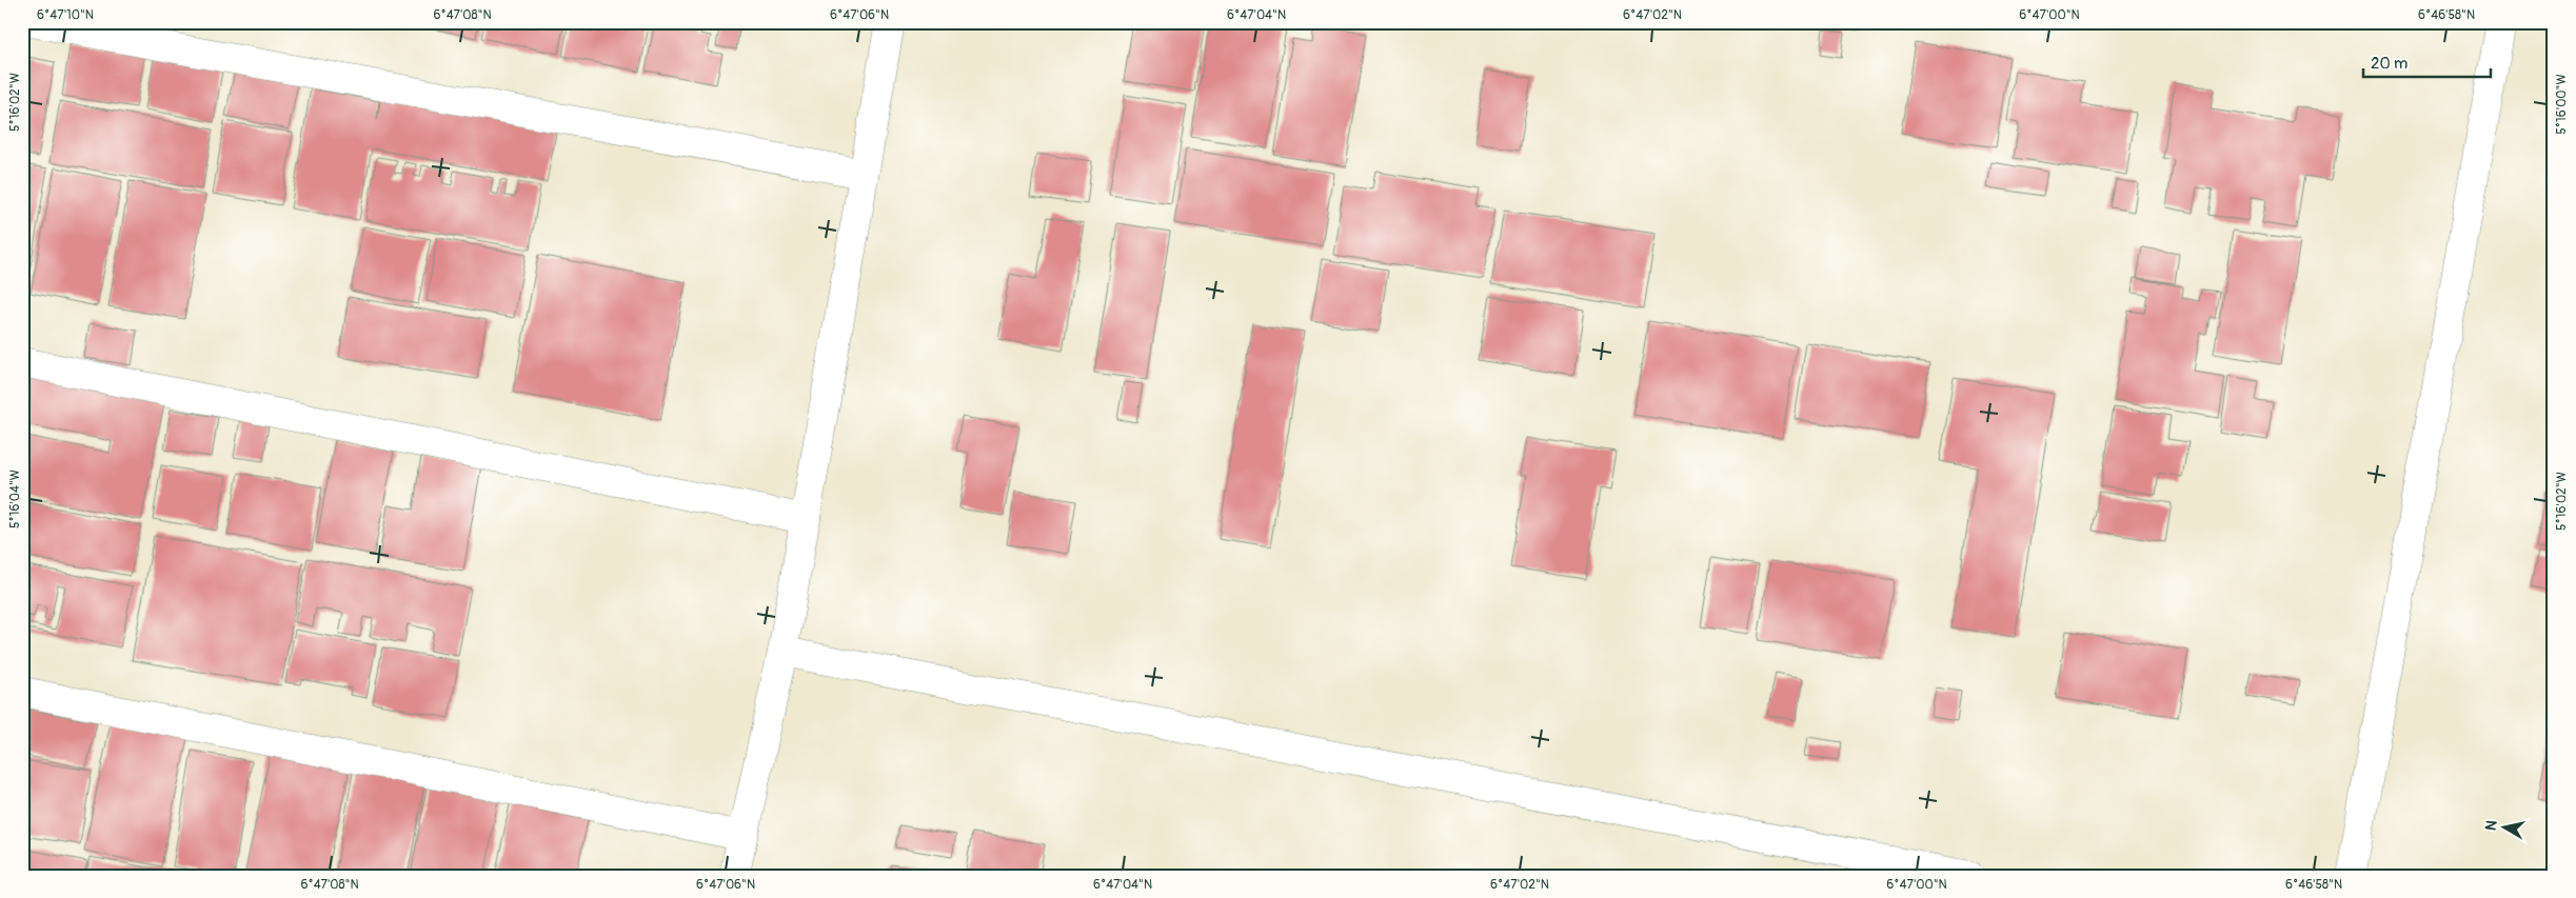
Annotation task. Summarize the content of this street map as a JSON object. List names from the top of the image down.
{
  "scale_bar": "20 m",
  "north": "left",
  "coordinates": [
    "6°47'10\"N",
    "6°47'08\"N",
    "6°47'06\"N",
    "6°47'04\"N",
    "6°47'02\"N",
    "6°47'00\"N",
    "6°46'58\"N",
    "5°16'02\"W",
    "5°16'00\"W",
    "5°16'04\"W"
  ]
}
